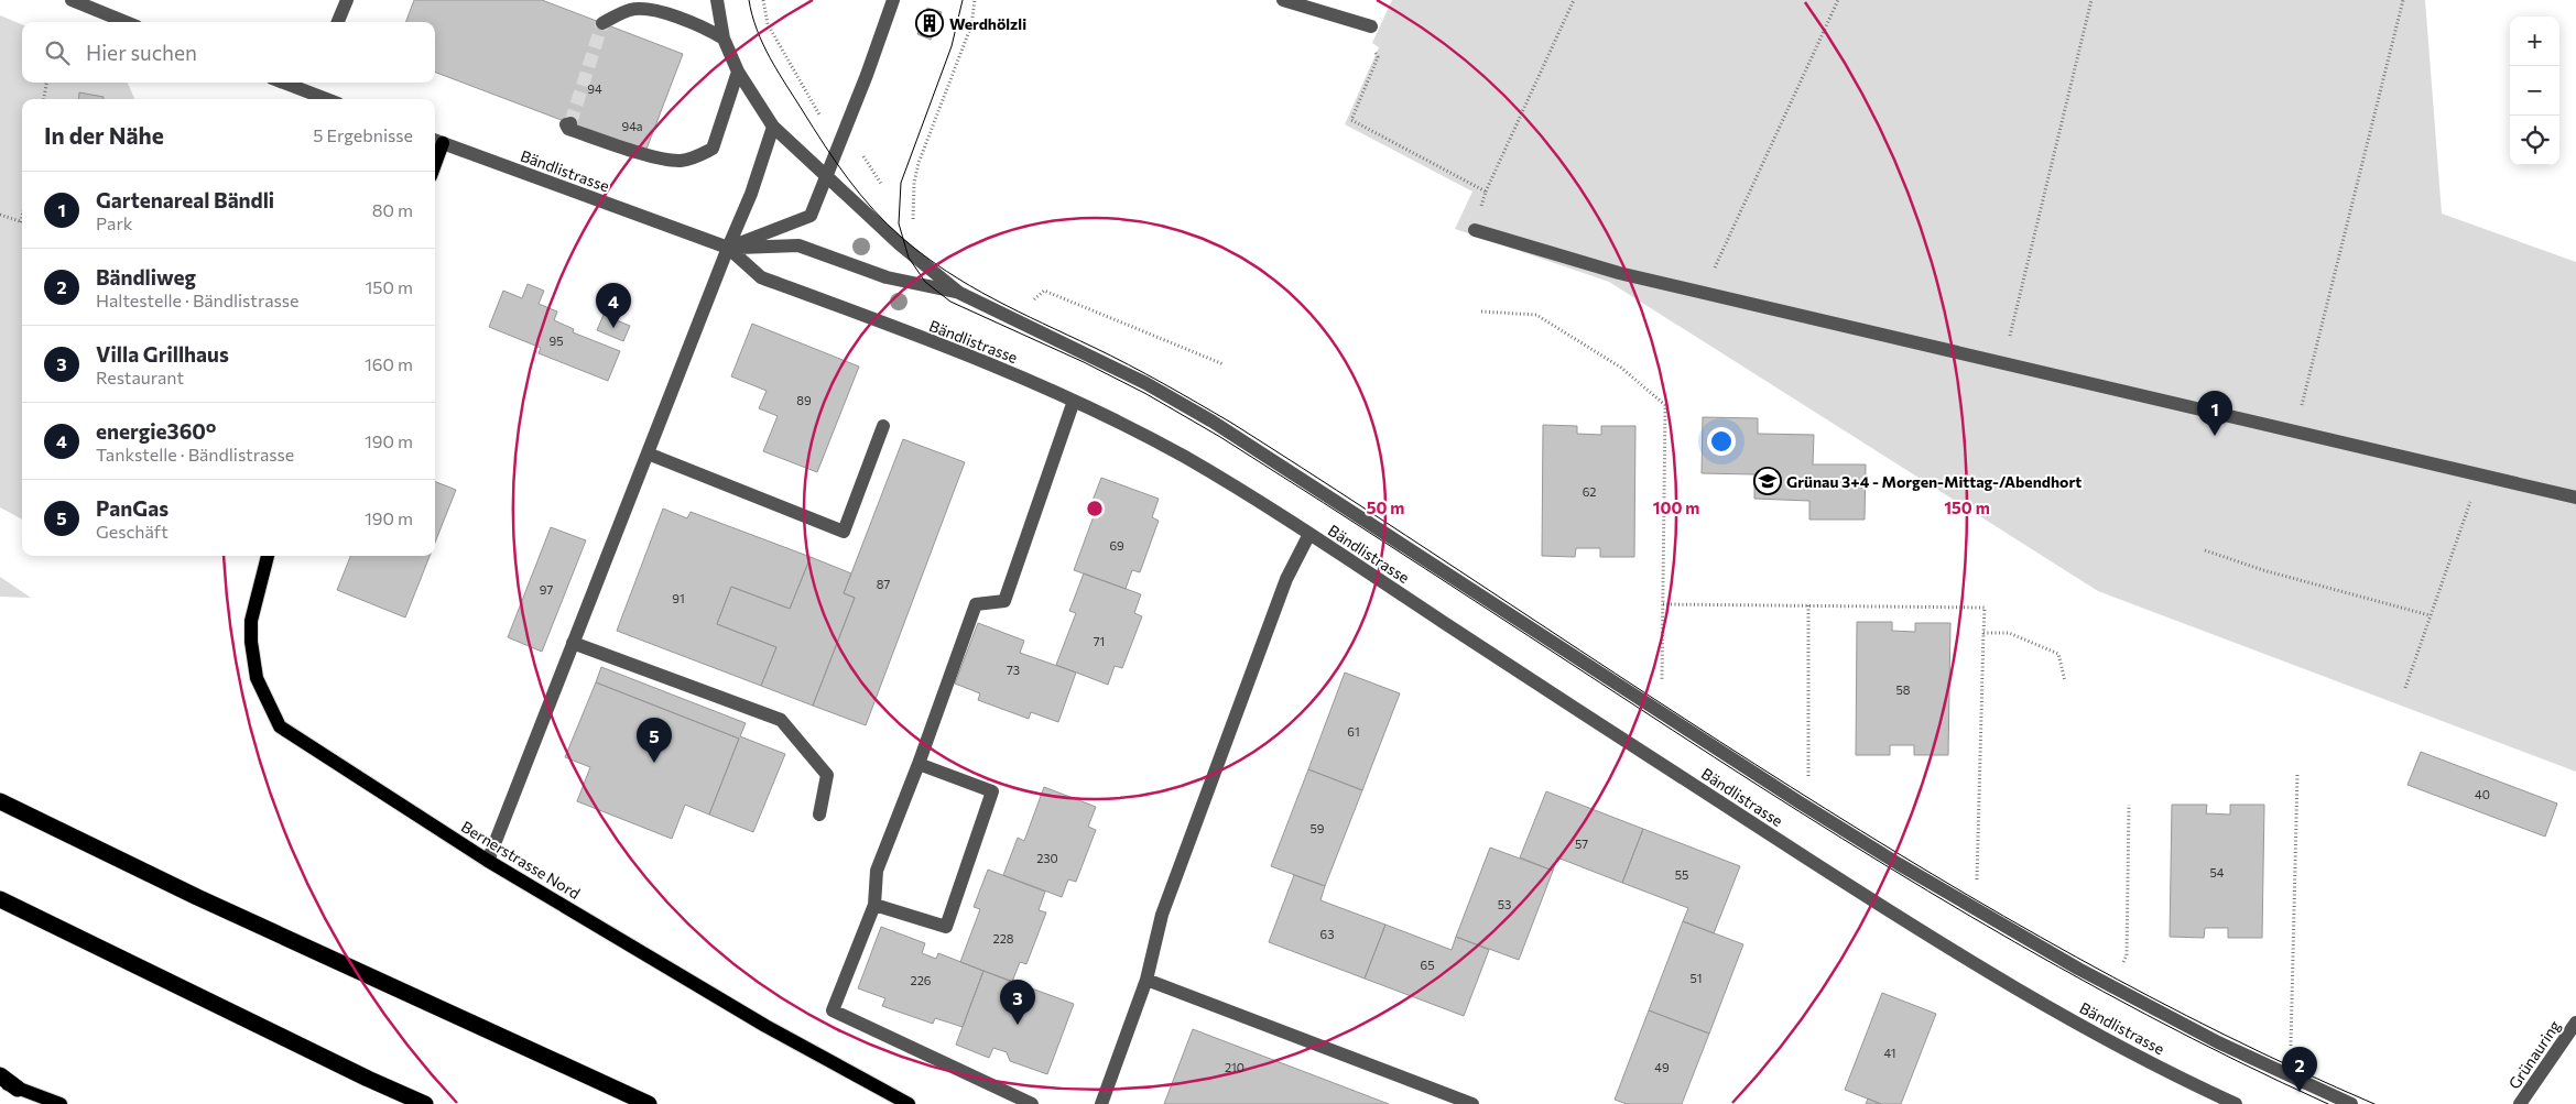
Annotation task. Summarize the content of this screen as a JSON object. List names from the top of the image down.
{
  "streets": {
    "main road": ["Bernerstrasse Nord"],
    "street": ["Bändlistrasse", "Grünauring"]
  },
  "places": {
    "building": ["Werdhölzli"],
    "school or university": ["Grünau 3+4 - Morgen-Mittag-/Abendhort"]
  },
  "house_numbers": [
    "94",
    "94a",
    "95",
    "89",
    "62",
    "69",
    "87",
    "97",
    "91",
    "71",
    "73",
    "58",
    "61",
    "40",
    "59",
    "57",
    "230",
    "54",
    "55",
    "53",
    "63",
    "228",
    "65",
    "51",
    "226",
    "41",
    "210",
    "49"
  ],
  "page": {
    "map_buttons": ["+", "−"],
    "search": "Hier suchen",
    "heading": ["In der Nähe", "5 Ergebnisse"],
    "list": [
      {
        "mark": "1",
        "name": "Gartenareal Bändli",
        "note": "Park",
        "value": "80 m"
      },
      {
        "mark": "2",
        "name": "Bändliweg",
        "note": "Haltestelle · Bändlistrasse",
        "value": "150 m"
      },
      {
        "mark": "3",
        "name": "Villa Grillhaus",
        "note": "Restaurant",
        "value": "160 m"
      },
      {
        "mark": "4",
        "name": "energie360°",
        "note": "Tankstelle · Bändlistrasse",
        "value": "190 m"
      },
      {
        "mark": "5",
        "name": "PanGas",
        "note": "Geschäft",
        "value": "190 m"
      }
    ],
    "pins": [
      "4",
      "1",
      "5",
      "3",
      "2"
    ]
  },
  "rings": ["50 m", "100 m", "150 m"]
}
